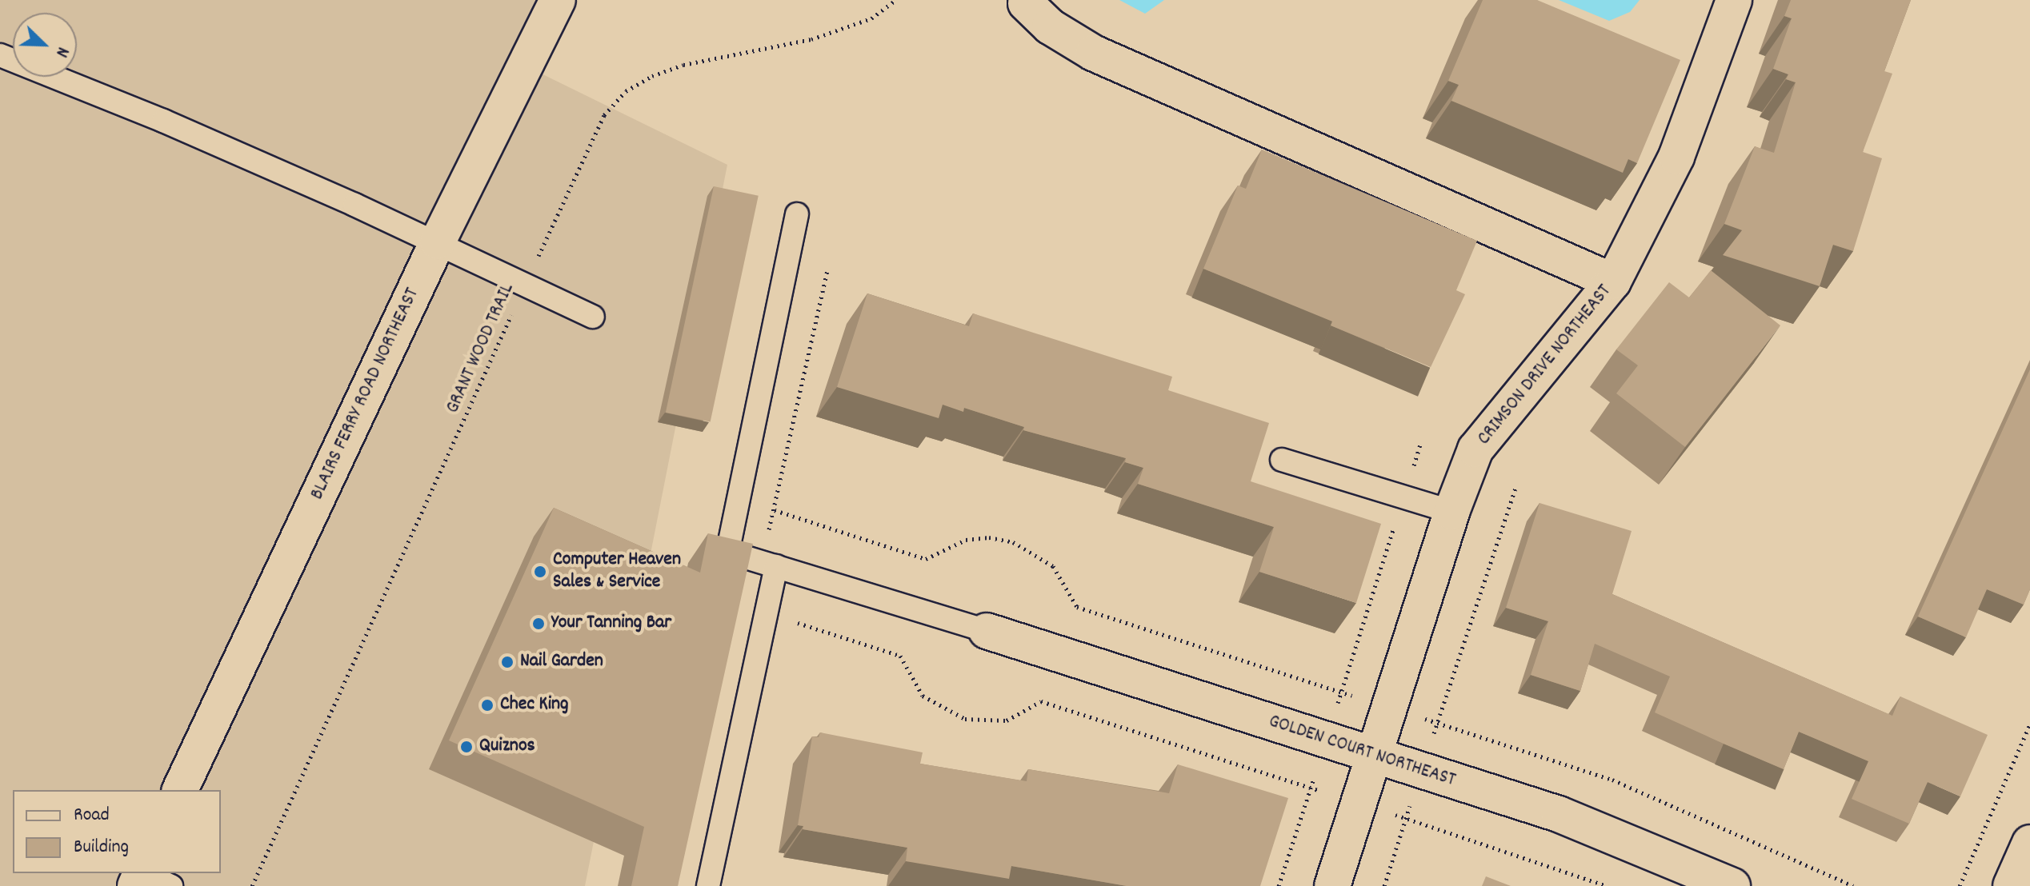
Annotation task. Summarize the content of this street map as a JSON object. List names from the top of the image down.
{
  "streets": {
    "street": ["CRIMSON DRIVE NORTHEAST", "BLAIRS FERRY ROAD NORTHEAST", "GOLDEN COURT NORTHEAST"],
    "path": ["GRANT WOOD TRAIL"]
  },
  "crossings": [
    ["CRIMSON DRIVE NORTHEAST", "GOLDEN COURT NORTHEAST"]
  ],
  "places": [
    "Computer Heaven Sales & Service",
    "Your Tanning Bar",
    "Nail Garden",
    "Chec King",
    "Quiznos"
  ],
  "legend": ["Road", "Building"],
  "north": "bottom right"
}
